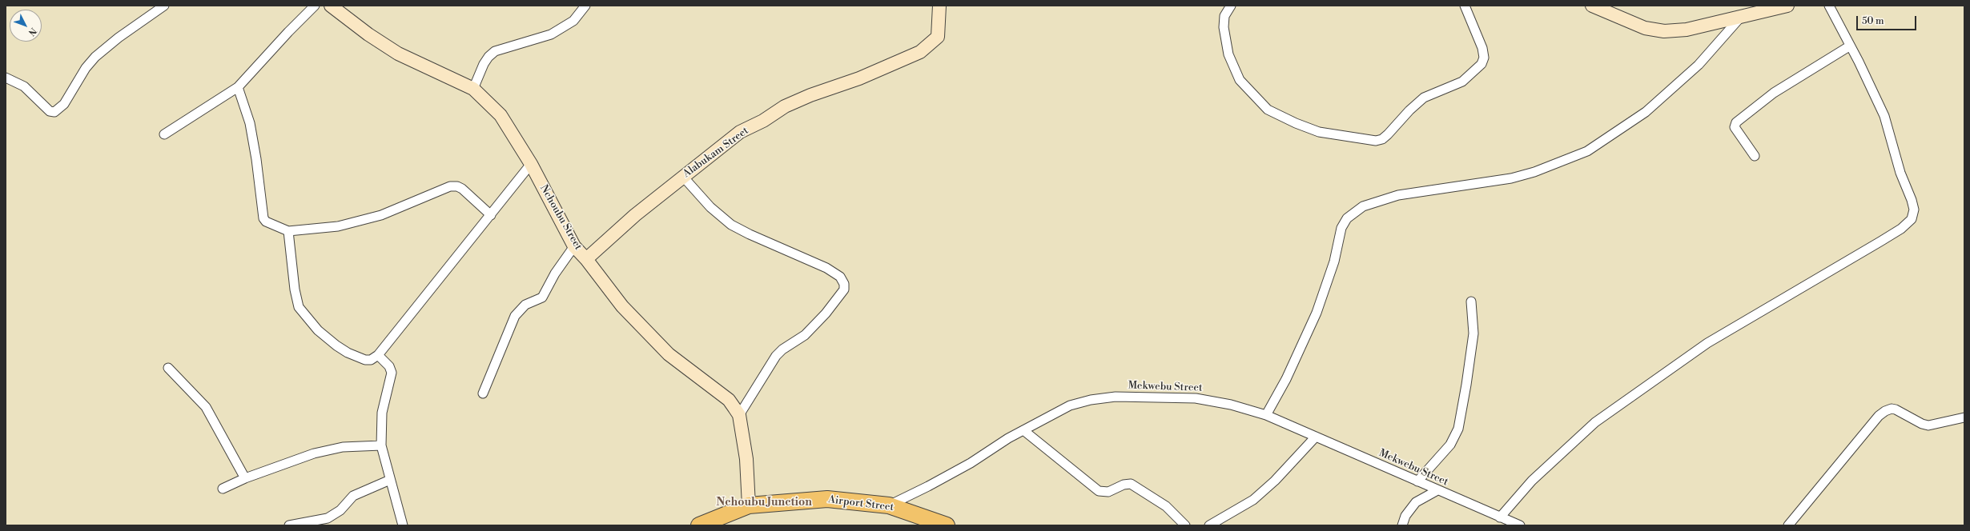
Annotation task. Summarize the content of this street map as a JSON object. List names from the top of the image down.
{
  "streets": {
    "highway": ["Airport Street"],
    "street": ["Alabukam Street", "Nchoubu Street", "Mekwebu Street"]
  },
  "crossings": [
    ["Alabukam Street", "Nchoubu Street"],
    ["Nchoubu Street", "Airport Street"],
    ["Mekwebu Street", "Airport Street"]
  ],
  "districts": ["Nchoubu Junction"],
  "scale_bar": "50 m",
  "north": "bottom right"
}
